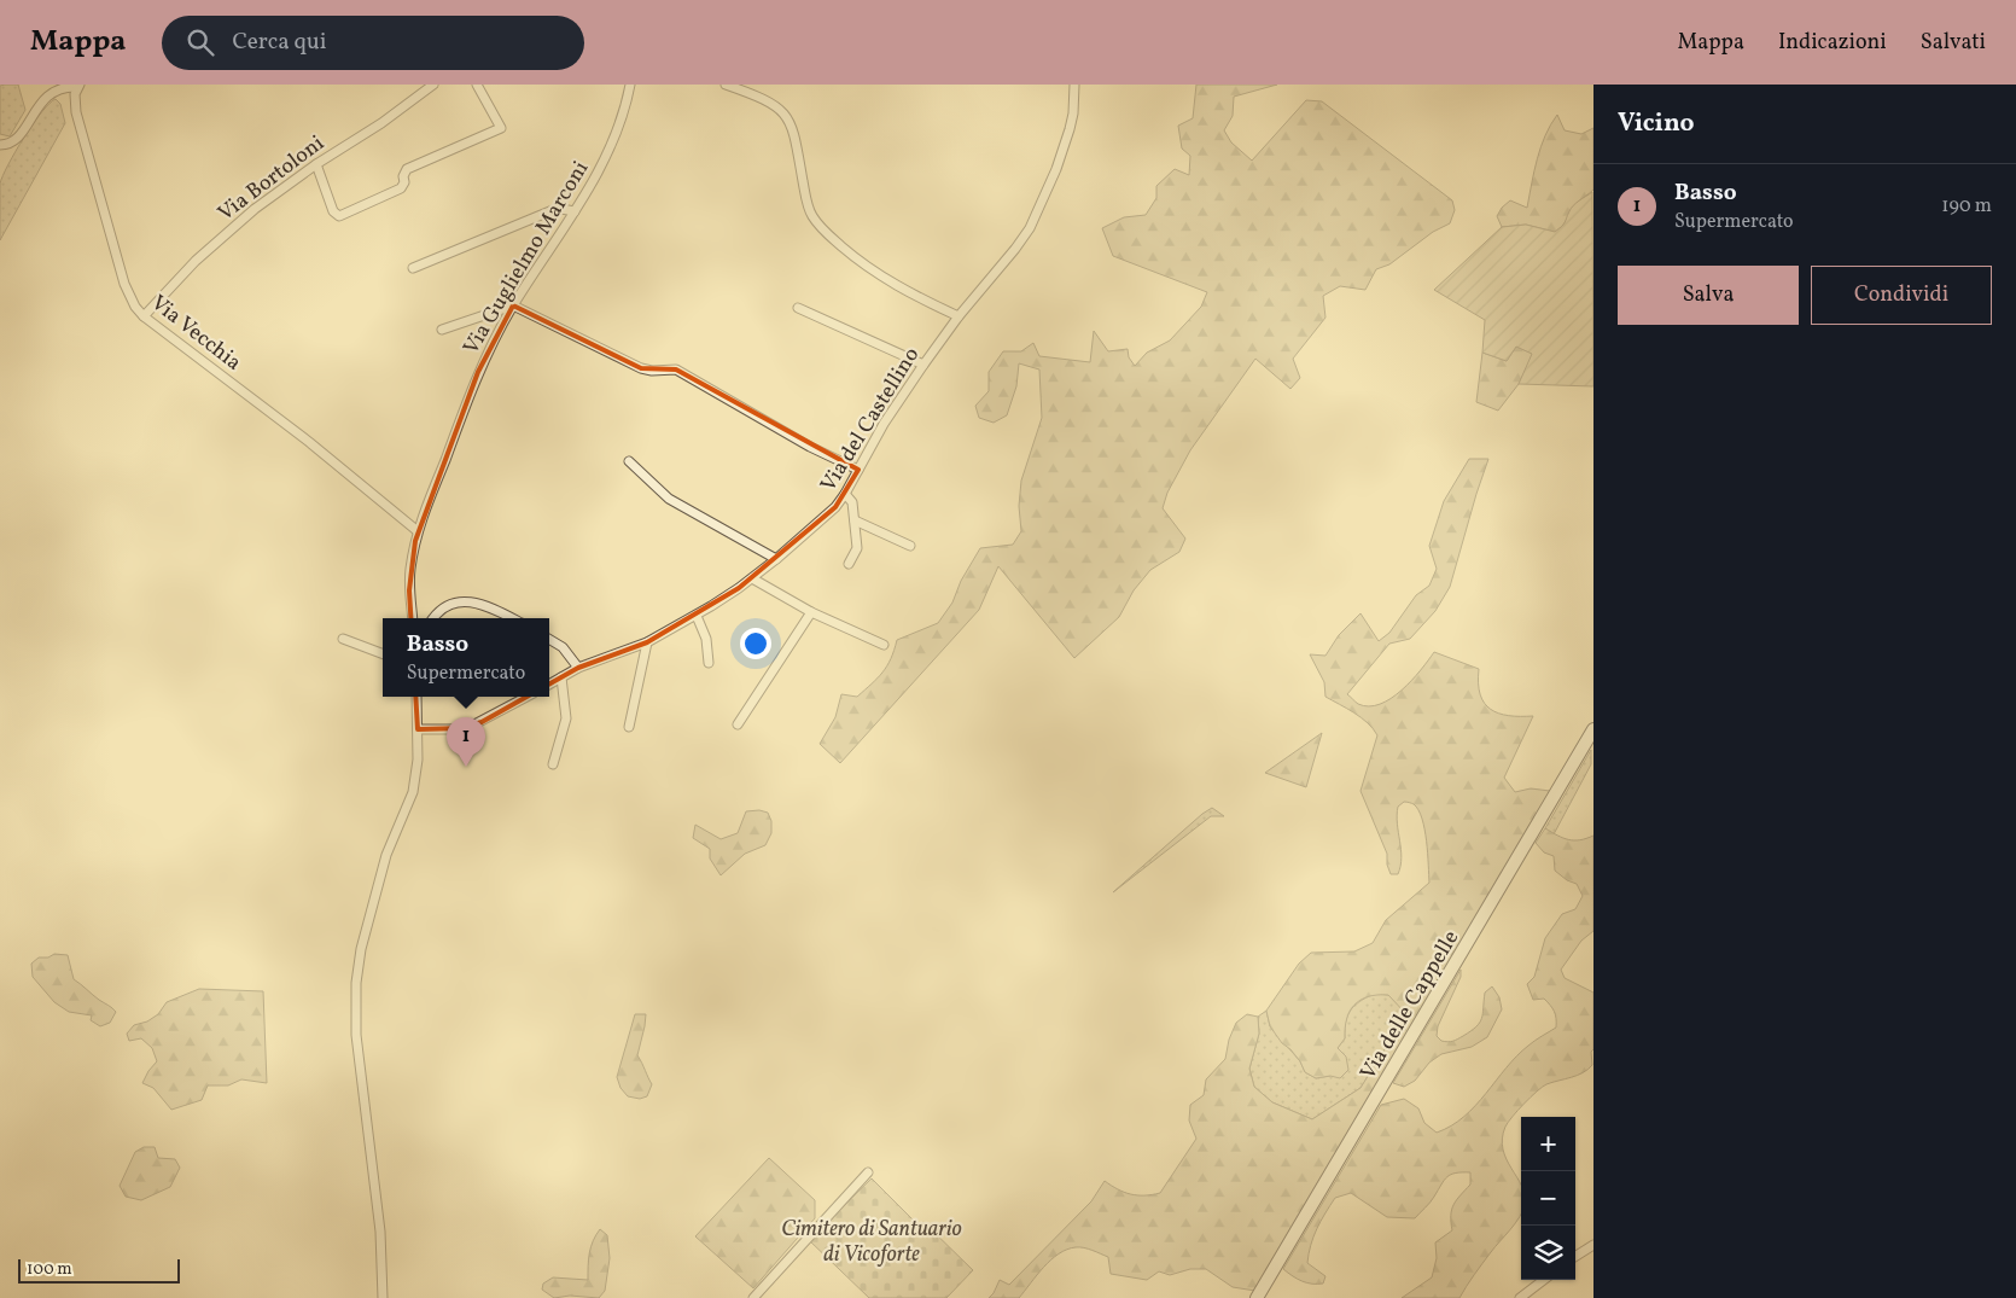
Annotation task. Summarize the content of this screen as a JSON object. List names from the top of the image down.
{
  "streets": {
    "main road": ["Via delle Cappelle"],
    "street": [
      "Via Bortoloni",
      "Via Guglielmo Marconi",
      "Via Vecchia",
      "Via del Castellino"
    ]
  },
  "crossings": [
    ["Via Bortoloni", "Via Vecchia"],
    ["Via Guglielmo Marconi", "Via Vecchia"]
  ],
  "parks": ["Cimitero di Santuario di Vicoforte"],
  "scale_bar": "100 m",
  "page": {
    "header": "Mappa",
    "search": "Cerca qui",
    "nav": ["Mappa", "Indicazioni", "Salvati"],
    "heading": "Vicino",
    "list": [
      {
        "mark": "1",
        "name": "Basso",
        "note": "Supermercato",
        "value": "190 m"
      }
    ],
    "buttons": ["Salva", "Condividi"],
    "popup": ["Basso", "Supermercato"],
    "pins": "1",
    "map_buttons": ["+", "−"],
    "scale": "100 m"
  }
}
